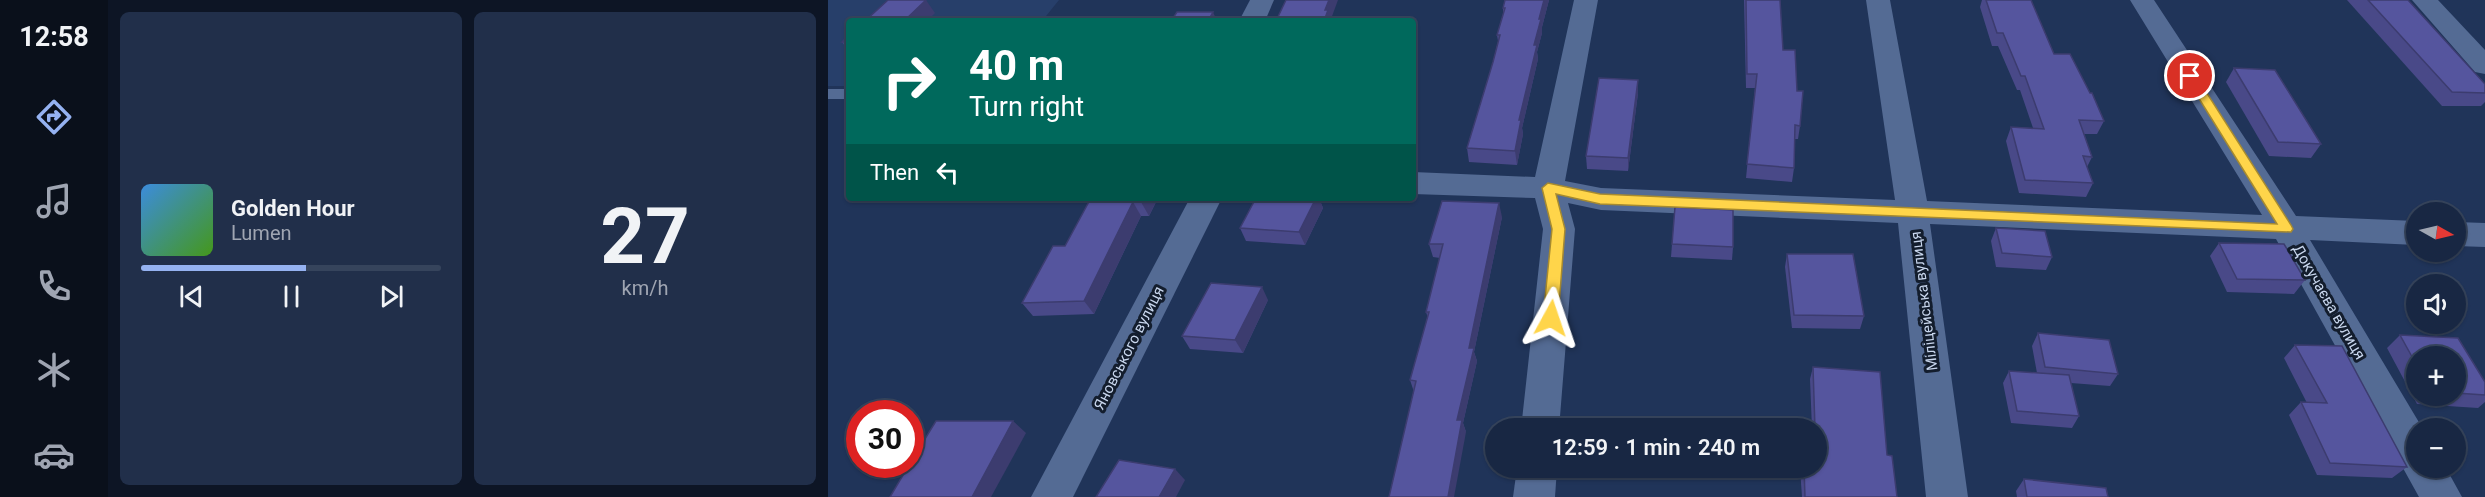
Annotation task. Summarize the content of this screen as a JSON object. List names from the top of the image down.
{
  "streets": {
    "street": ["Міліцейська вулиця", "Докучаєва вулиця", "Яновського вулиця"]
  },
  "north": "right",
  "page": {
    "tabs": "12:58",
    "tile": ["27", "km/h"],
    "turn": ["40 m", "Turn right"],
    "then": "Then",
    "song": ["Golden Hour", "Lumen"],
    "map_buttons": ["+", "−"],
    "limit": "30",
    "trip": "12:59 · 1 min · 240 m"
  }
}
